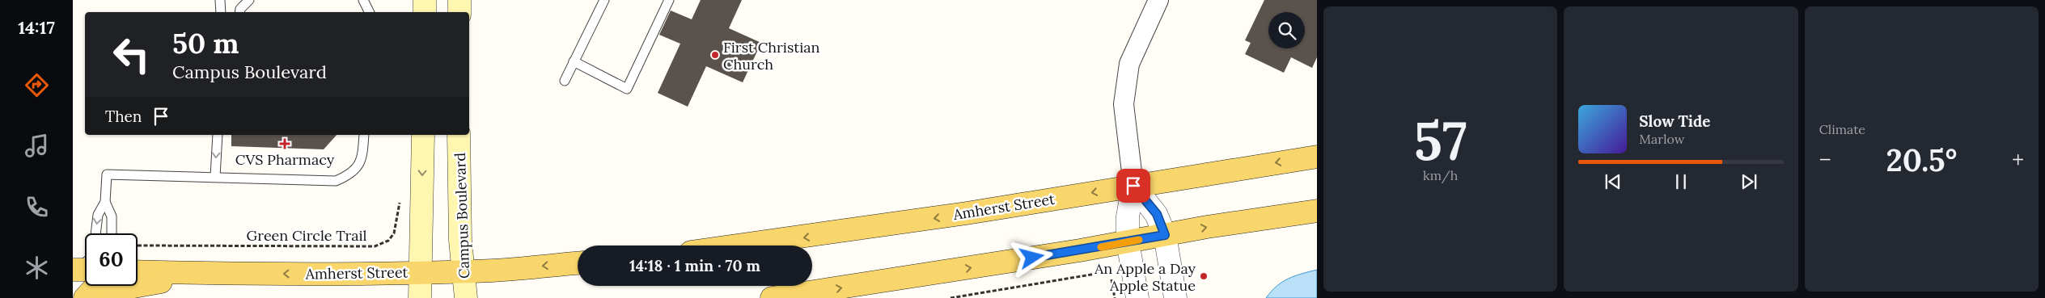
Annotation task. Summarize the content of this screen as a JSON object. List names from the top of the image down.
{
  "streets": {
    "main road": ["Amherst Street", "Campus Boulevard"],
    "path": ["Green Circle Trail"]
  },
  "crossings": [
    ["Amherst Street", "Campus Boulevard"]
  ],
  "places": {
    "other": ["First Christian Church", "An Apple a Day Apple Statue"],
    "health": ["CVS Pharmacy"]
  },
  "page": {
    "tabs": "14:17",
    "tile": [
      ["57", "km/h"],
      "Climate"
    ],
    "turn": ["50 m", "Campus Boulevard"],
    "then": "Then",
    "song": ["Slow Tide", "Marlow"],
    "heat": ["−", "20.5°", "+"],
    "limit": "60",
    "trip": "14:18 · 1 min · 70 m"
  }
}
